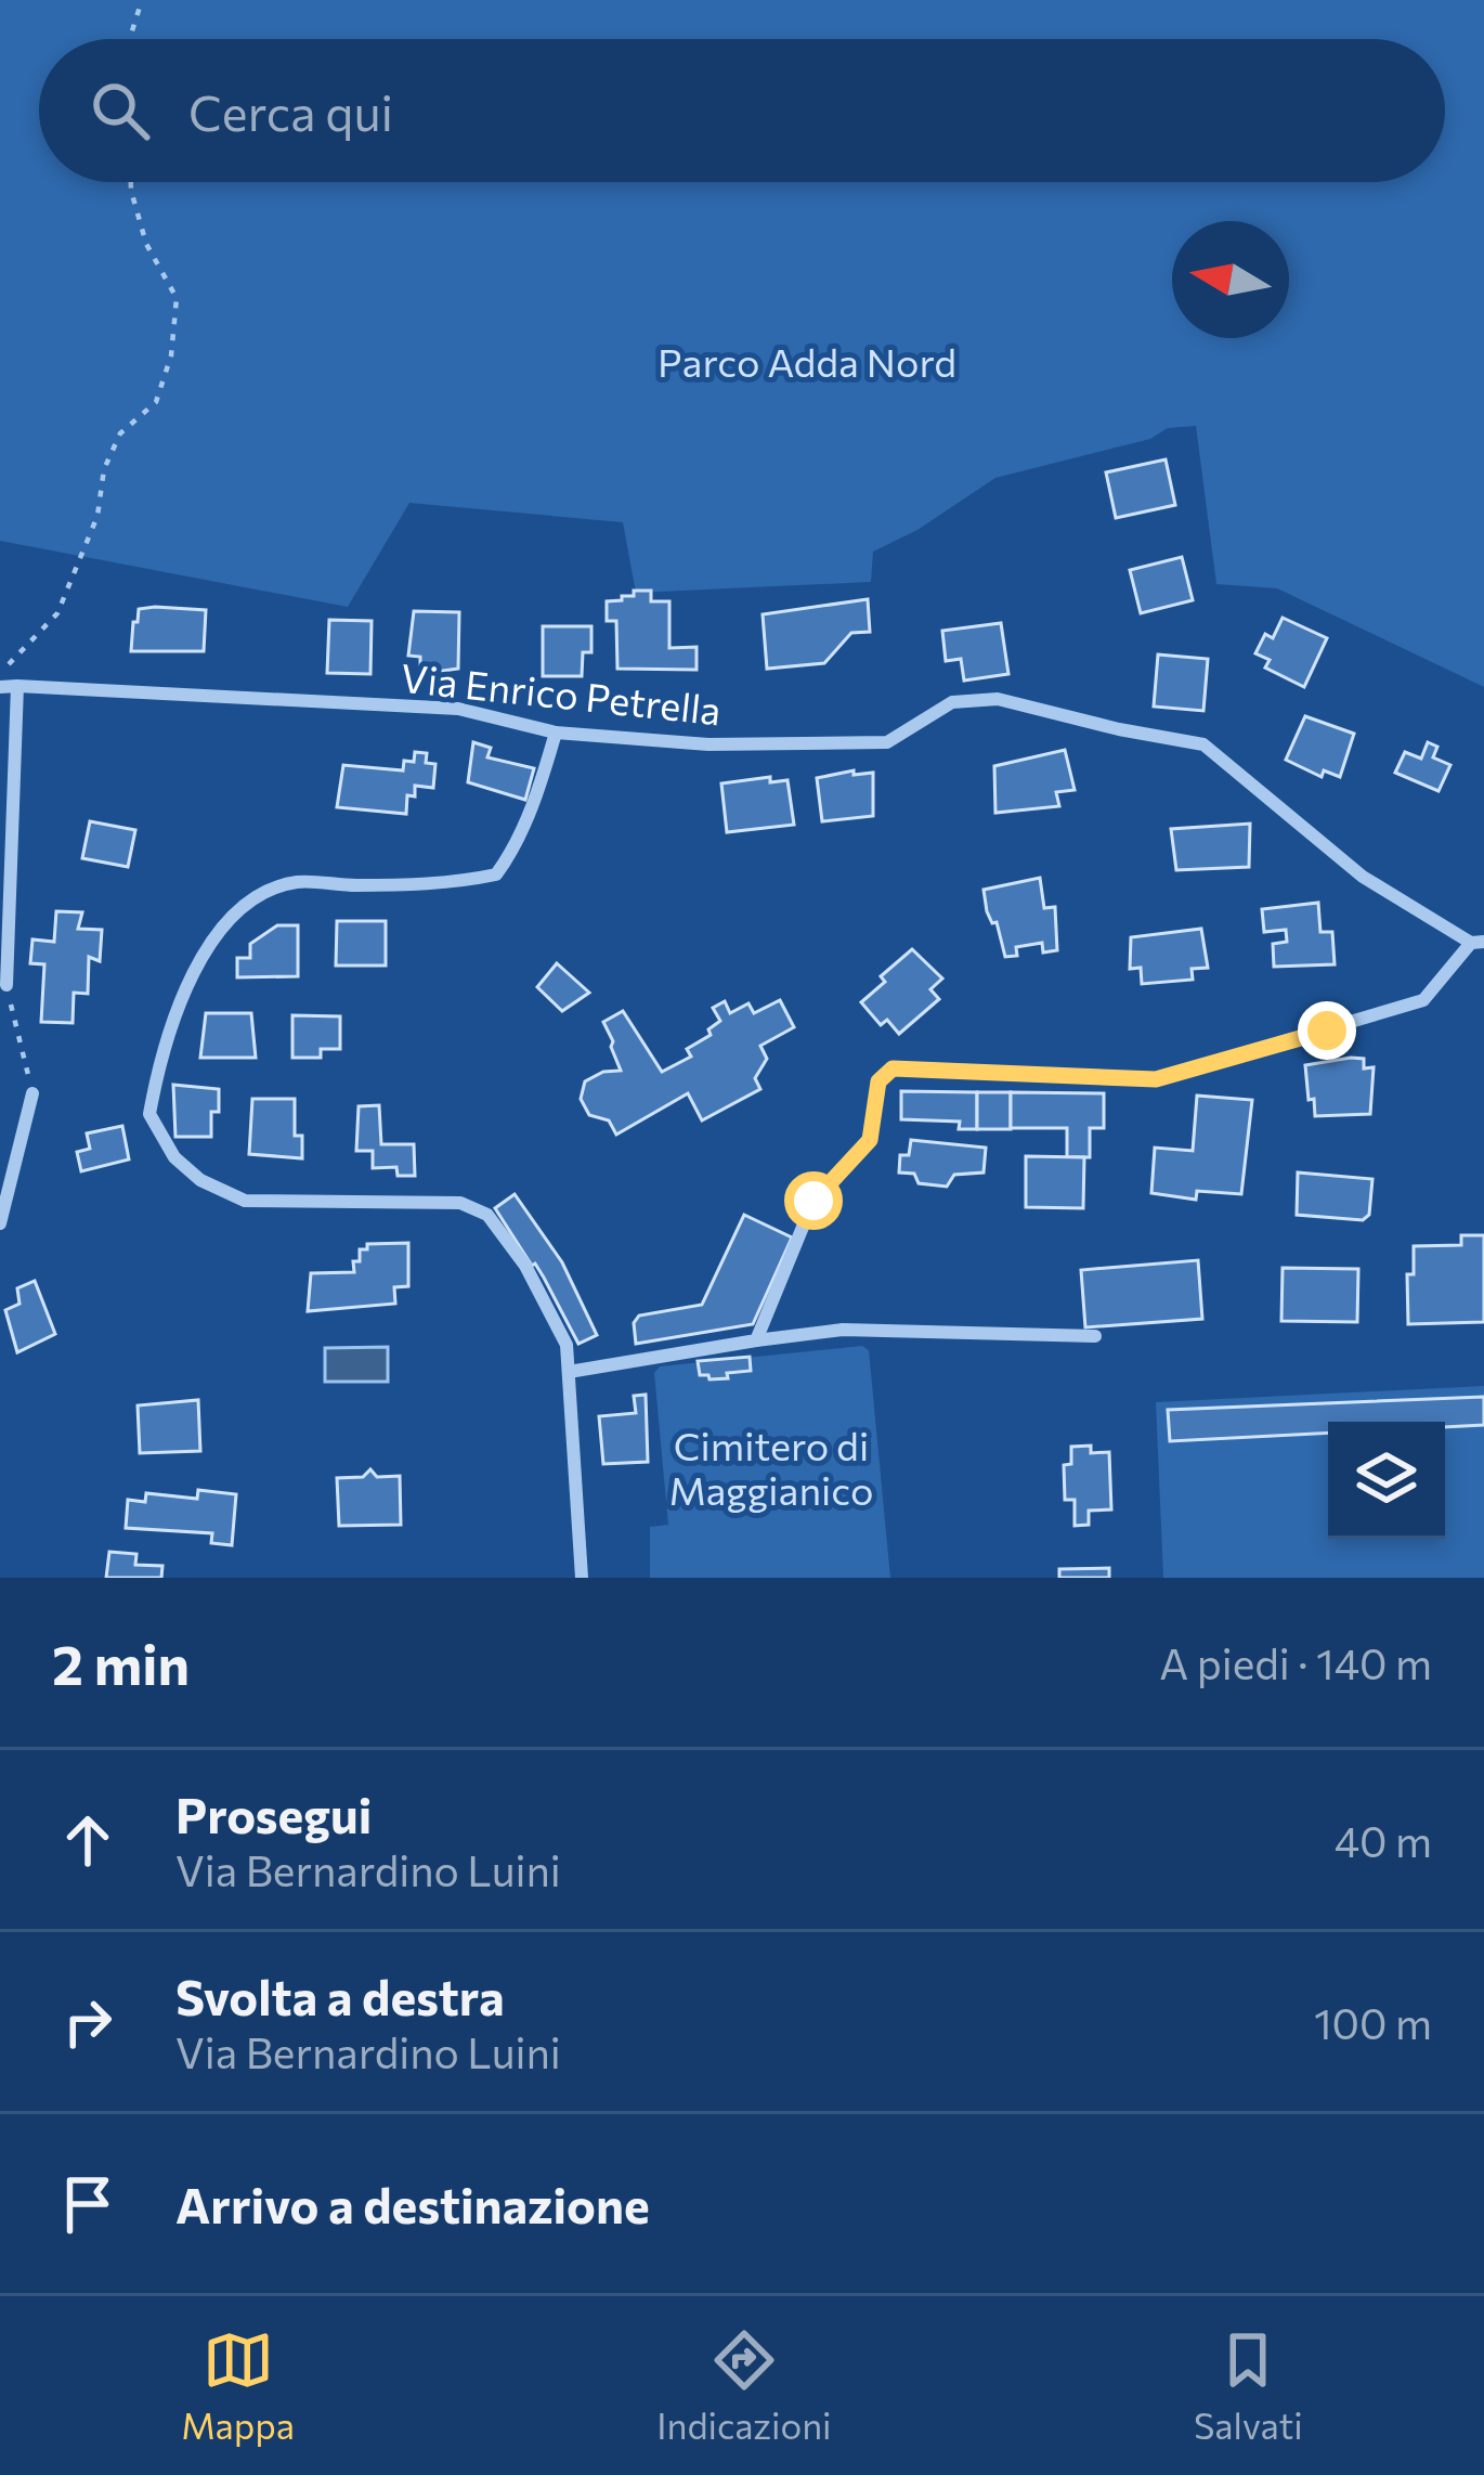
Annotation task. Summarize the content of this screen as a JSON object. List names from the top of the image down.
{
  "streets": {
    "street": ["Via Enrico Petrella"]
  },
  "parks": ["Parco Adda Nord", "Cimitero di Maggianico"],
  "north": "left",
  "page": {
    "search": "Cerca qui",
    "heading": ["2 min", "A piedi · 140 m"],
    "list": [
      ["Prosegui", "Via Bernardino Luini", "40 m"],
      ["Svolta a destra", "Via Bernardino Luini", "100 m"],
      "Arrivo a destinazione"
    ],
    "nav": ["Mappa", "Indicazioni", "Salvati"]
  }
}
